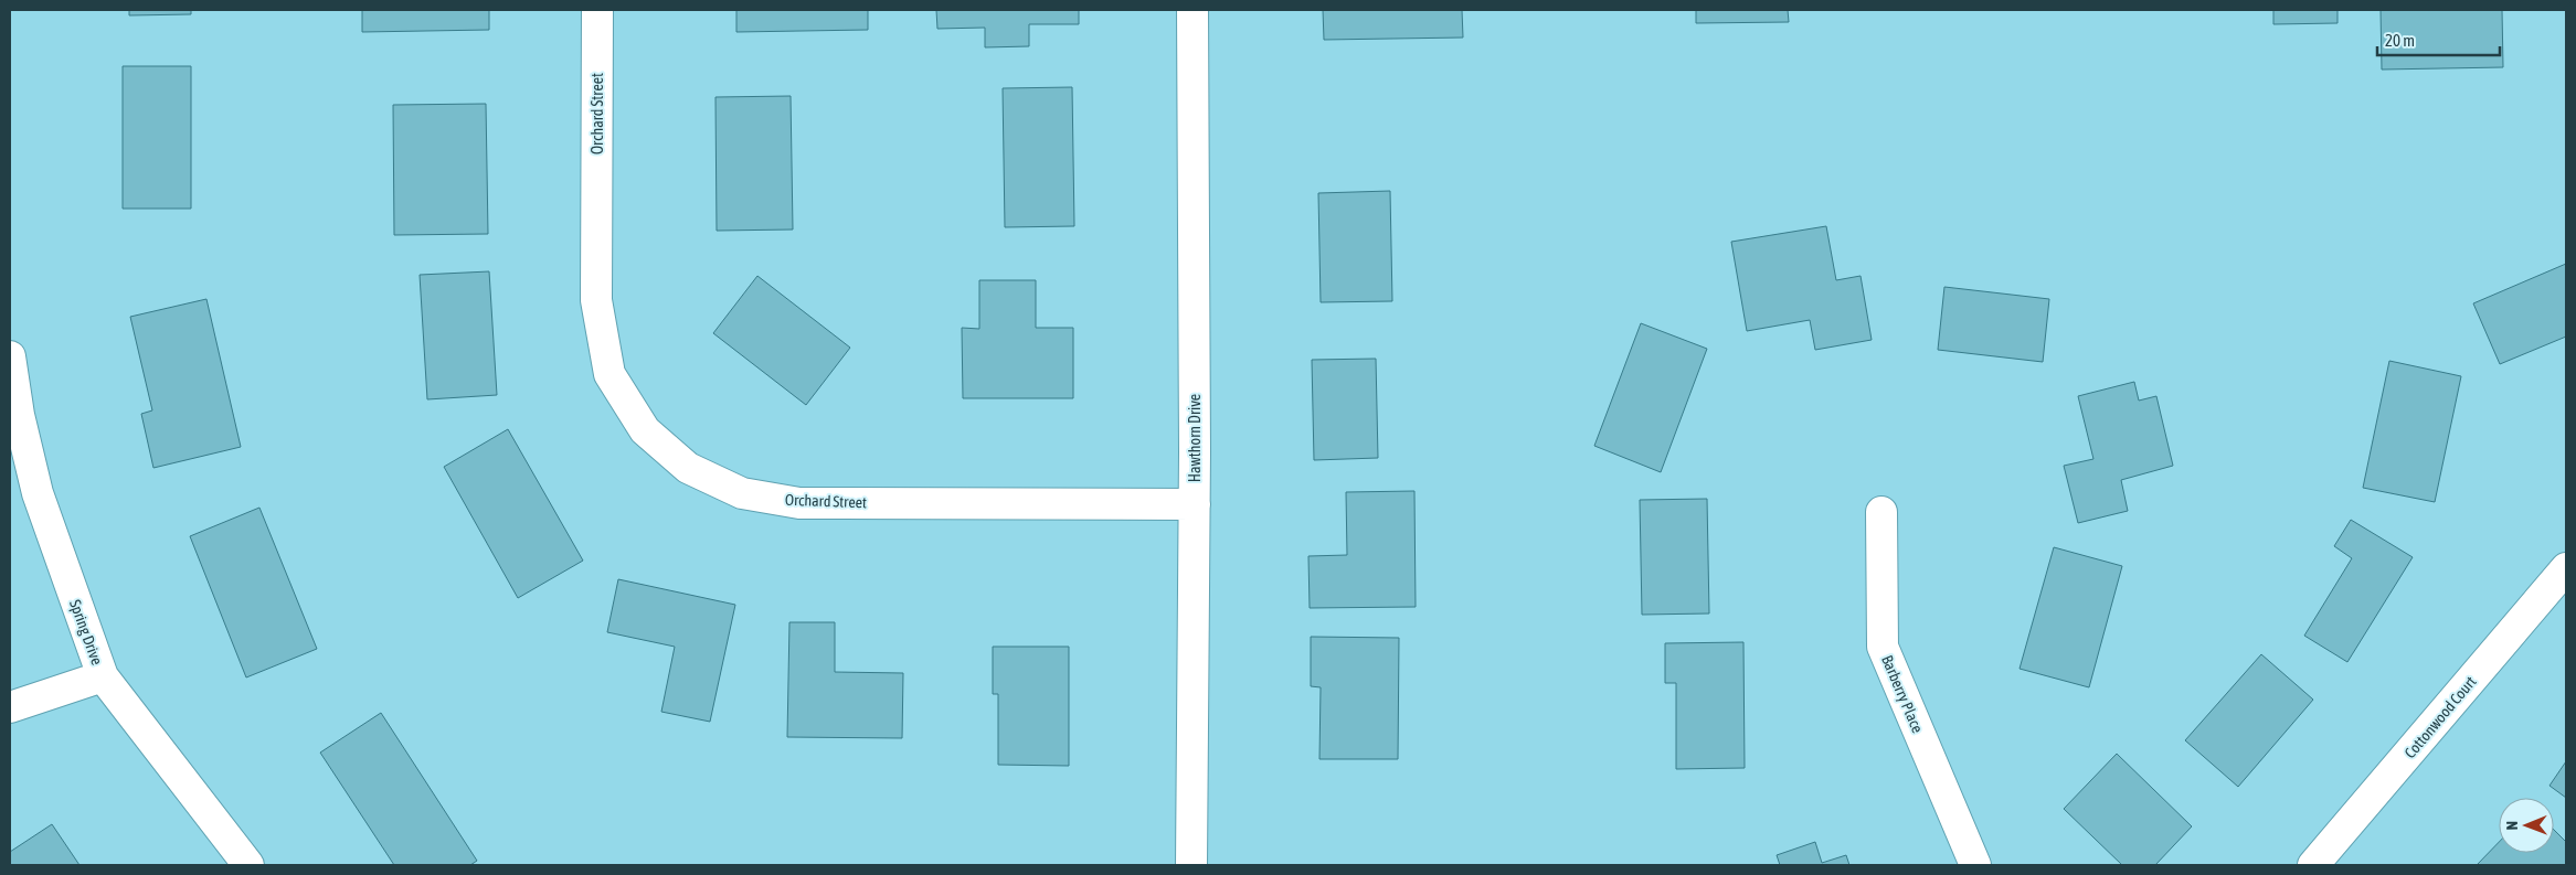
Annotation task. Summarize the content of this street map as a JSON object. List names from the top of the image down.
{
  "streets": {
    "street": [
      "Orchard Street",
      "Hawthorn Drive",
      "Spring Drive",
      "Barberry Place",
      "Cottonwood Court"
    ]
  },
  "crossings": [
    ["Orchard Street", "Hawthorn Drive"]
  ],
  "scale_bar": "20 m",
  "north": "left"
}
